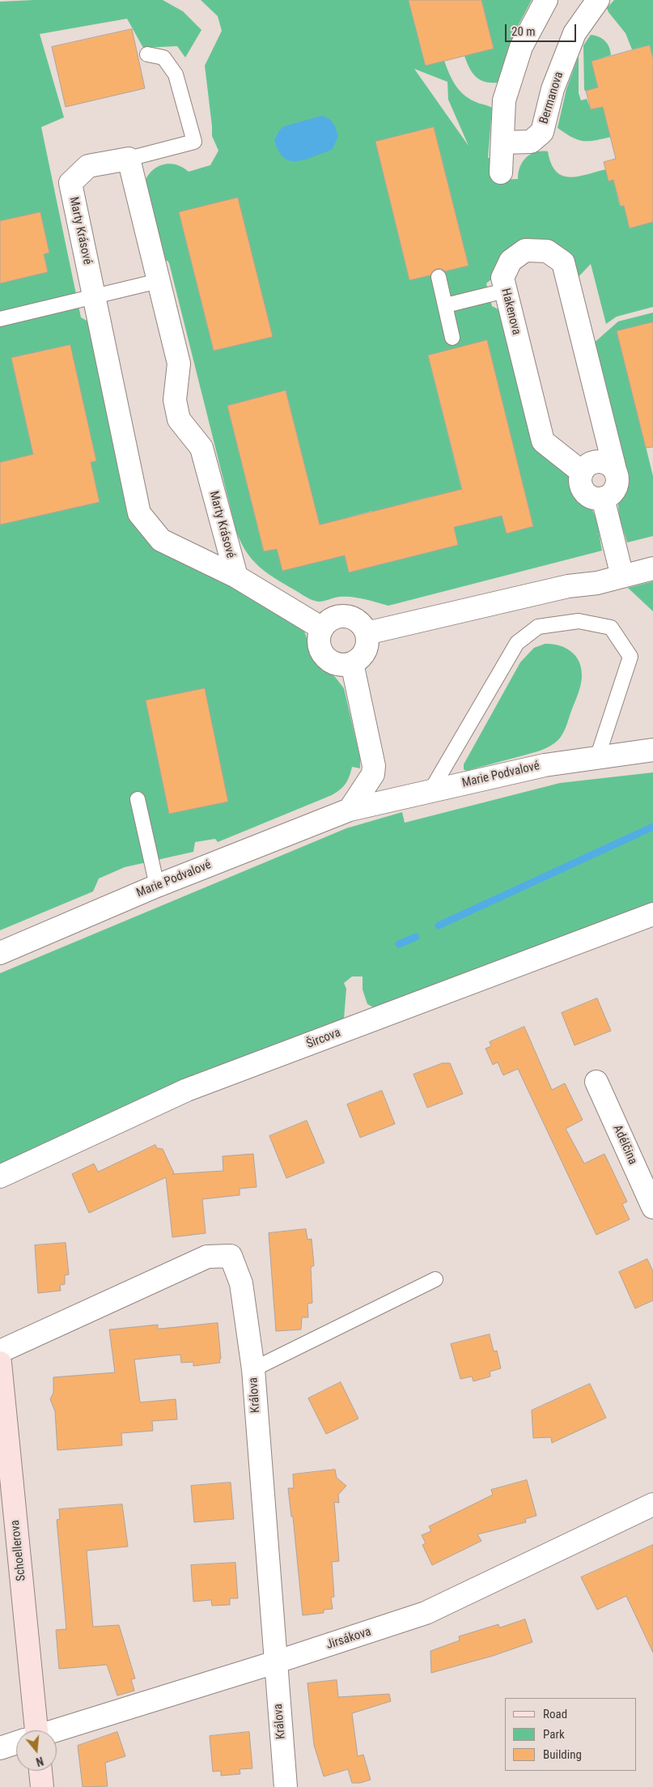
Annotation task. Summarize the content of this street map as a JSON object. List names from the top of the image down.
{
  "streets": {
    "street": [
      "Bermanova",
      "Marty Krásové",
      "Hakenova",
      "Marie Podvalové",
      "Šircova",
      "Adélčina",
      "Králova",
      "Schoellerova",
      "Jirsákova"
    ]
  },
  "crossings": [
    ["Králova", "Jirsákova"]
  ],
  "legend": ["Road", "Park", "Building"],
  "scale_bar": "20 m",
  "north": "bottom"
}
